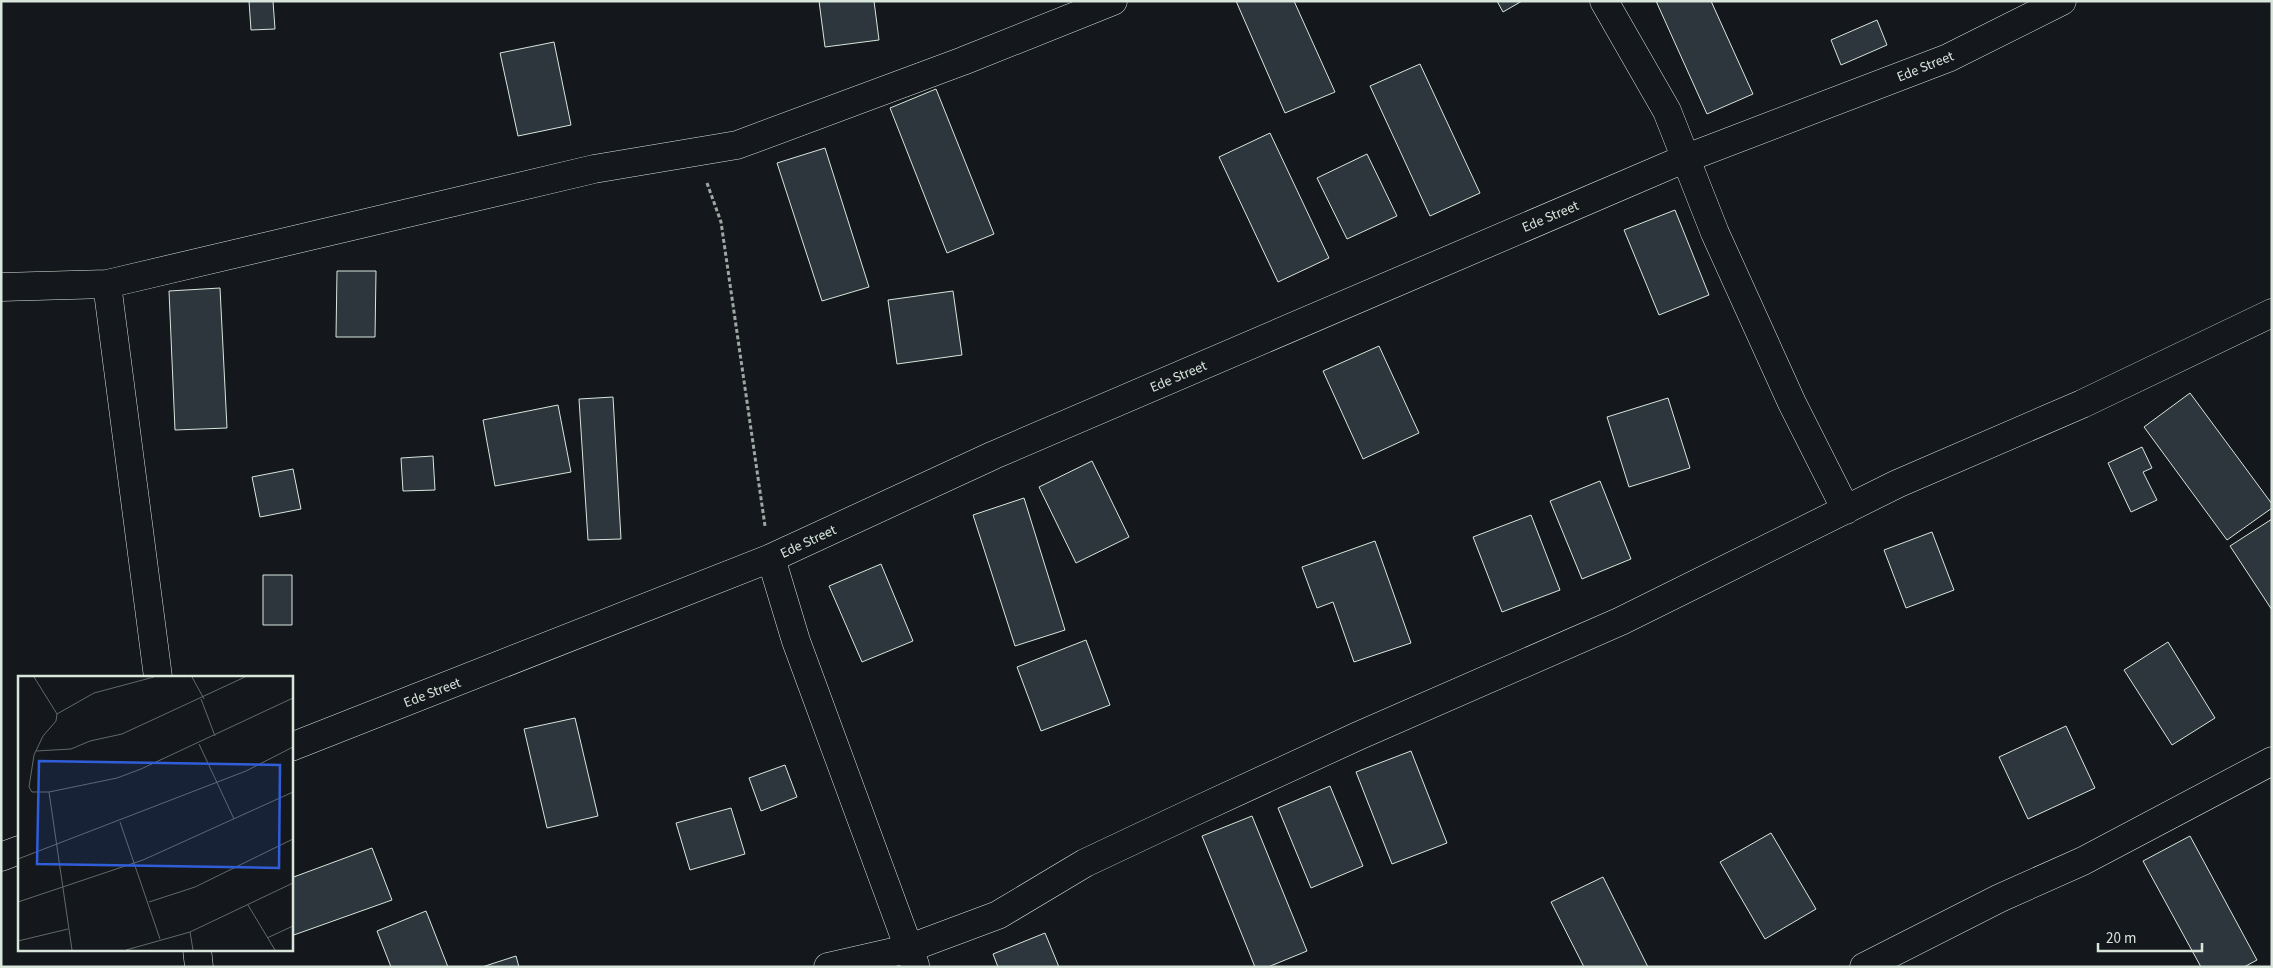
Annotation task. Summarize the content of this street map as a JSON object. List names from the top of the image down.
{
  "streets": {
    "street": ["Ede Street"]
  },
  "scale_bar": "20 m"
}
